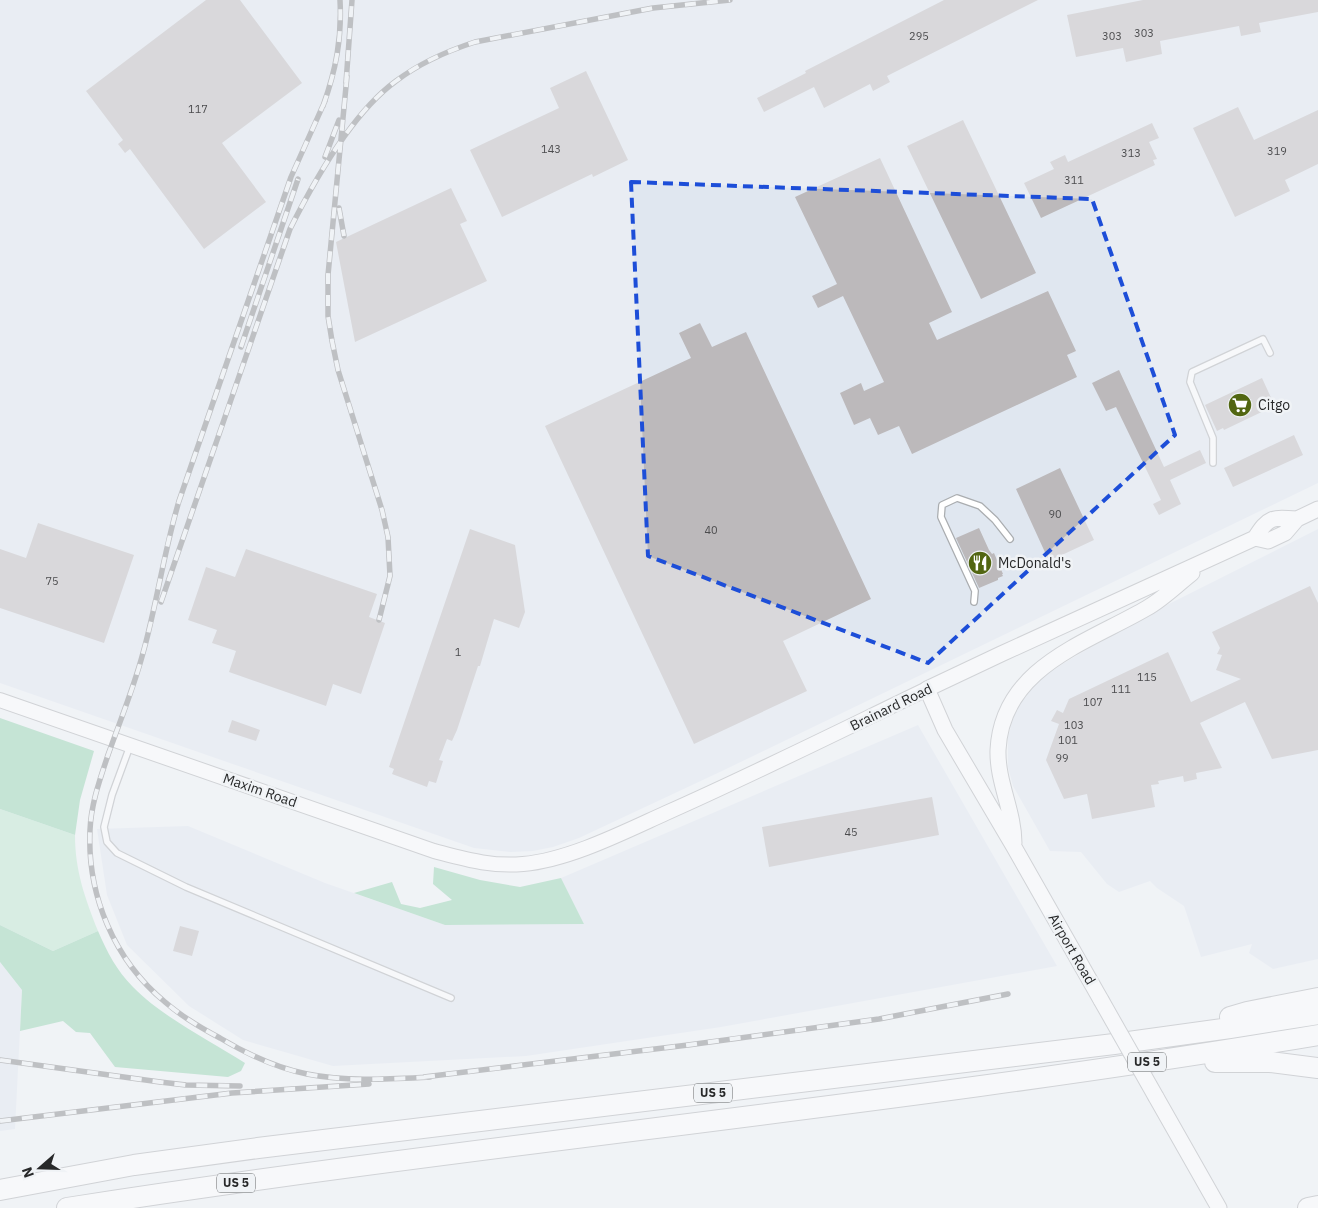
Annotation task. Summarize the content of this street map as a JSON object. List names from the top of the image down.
{
  "streets": {
    "highway": ["US 5"],
    "main road": ["Brainard Road", "Airport Road"],
    "street": ["Maxim Road"]
  },
  "crossings": [
    ["Brainard Road", "Maxim Road"],
    ["Brainard Road", "Airport Road"]
  ],
  "places": {
    "supermarket": ["Citgo"],
    "restaurant": ["McDonald's"]
  },
  "house_numbers": [
    "303",
    "295",
    "303",
    "117",
    "143",
    "319",
    "313",
    "311",
    "90",
    "40",
    "75",
    "1",
    "115",
    "111",
    "107",
    "103",
    "101",
    "99",
    "45"
  ],
  "north": "left"
}
